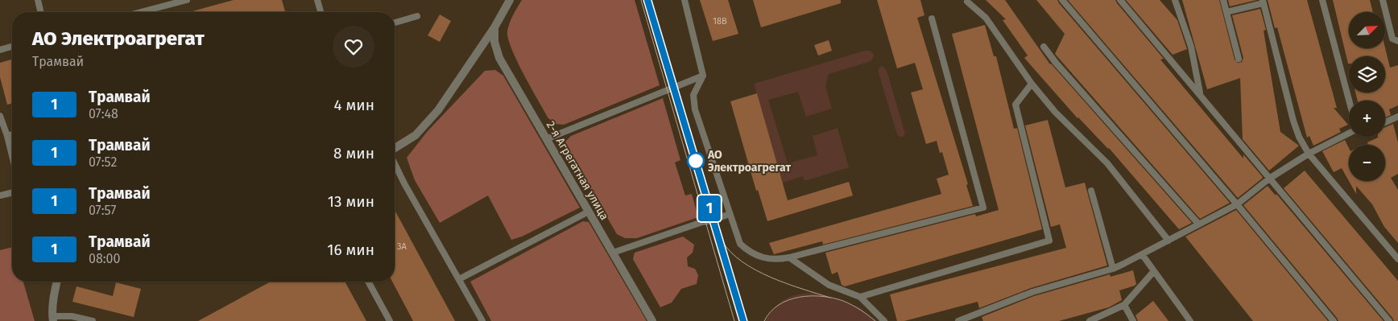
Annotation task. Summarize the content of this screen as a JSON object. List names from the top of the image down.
{
  "streets": {
    "street": ["2-я Агрегатная улица"]
  },
  "places": ["АО Электроагрегат"],
  "lines": ["tram line 1"],
  "house_numbers": ["18В", "3А"],
  "north": "top right",
  "page": {
    "on_map": "1",
    "map_buttons": ["+", "−"],
    "heading": ["АО Электроагрегат", "Трамвай"],
    "list": [
      {
        "mark": "1",
        "name": "Трамвай",
        "note": "07:48",
        "value": "4 мин"
      },
      {
        "mark": "1",
        "name": "Трамвай",
        "note": "07:52",
        "value": "8 мин"
      },
      {
        "mark": "1",
        "name": "Трамвай",
        "note": "07:57",
        "value": "13 мин"
      },
      {
        "mark": "1",
        "name": "Трамвай",
        "note": "08:00",
        "value": "16 мин"
      }
    ]
  }
}
